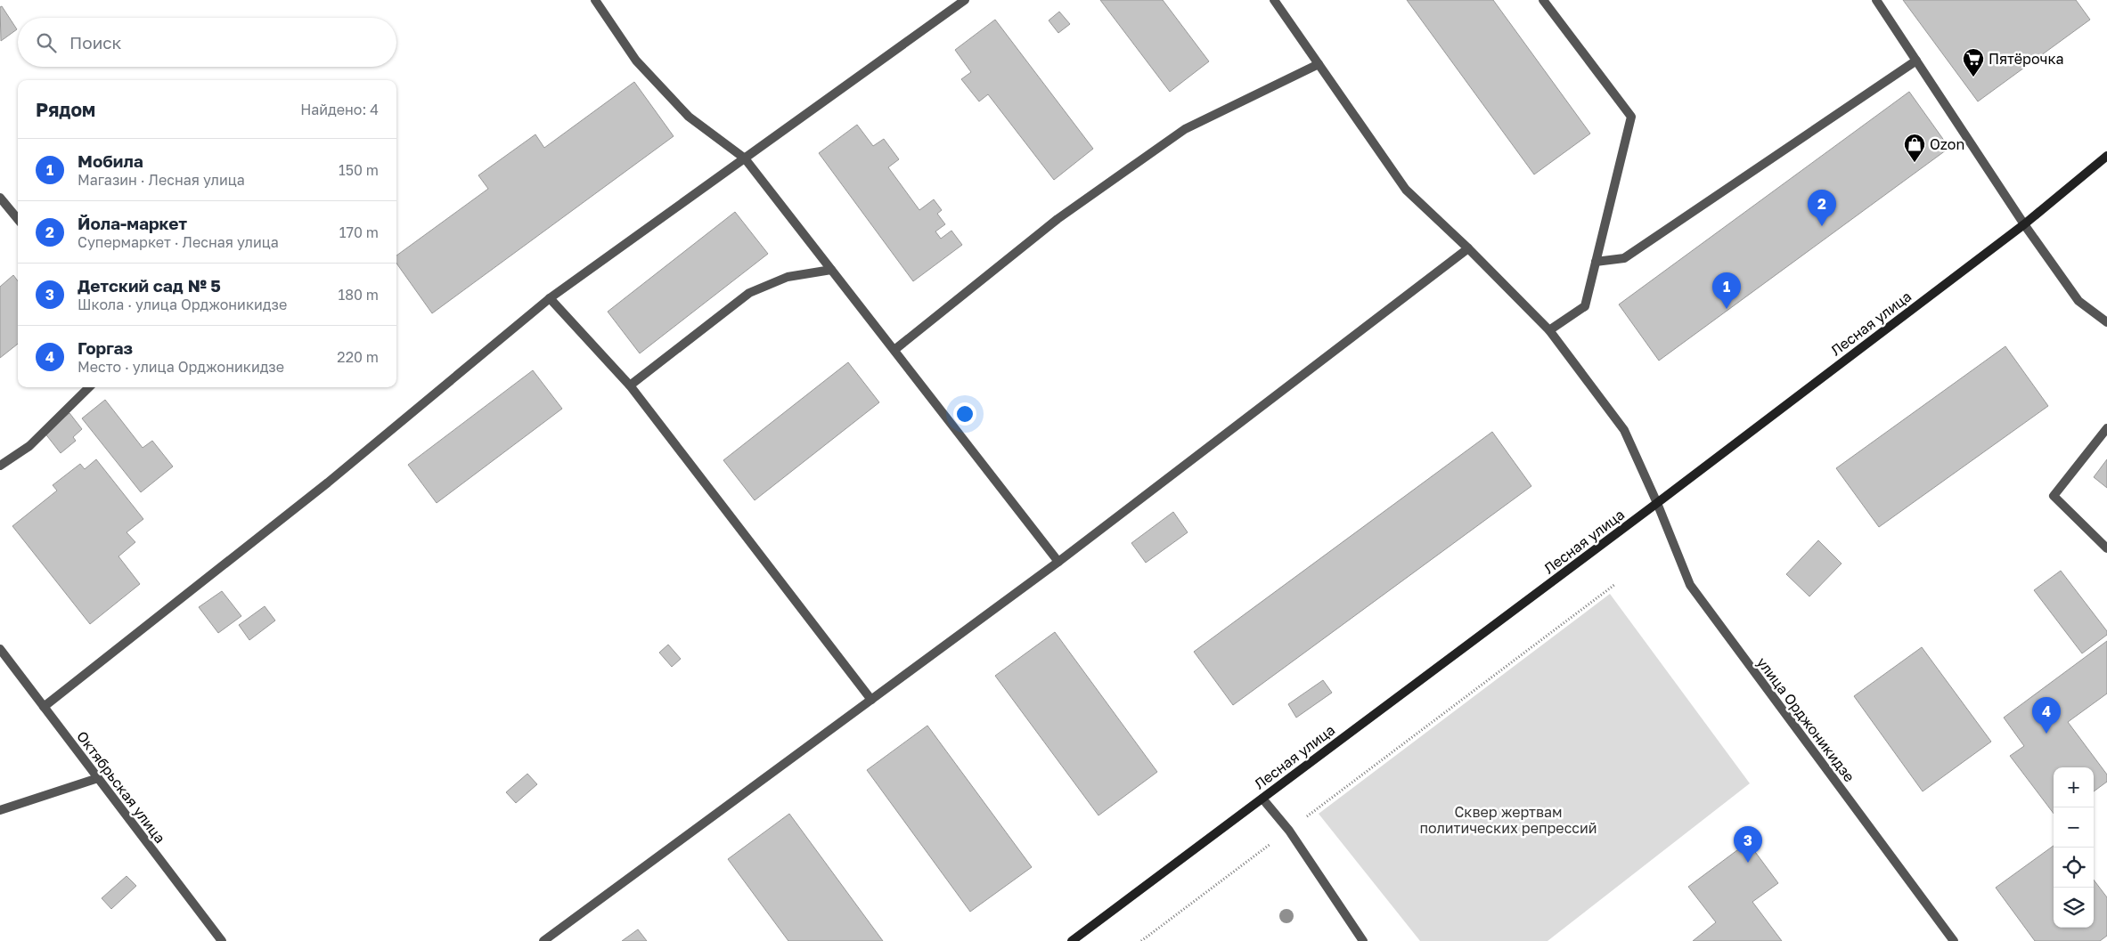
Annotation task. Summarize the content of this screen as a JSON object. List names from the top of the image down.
{
  "streets": {
    "main road": ["Лесная улица"],
    "street": ["улица Орджоникидзе", "Октябрьская улица"]
  },
  "crossings": [
    ["Лесная улица", "улица Орджоникидзе"]
  ],
  "parks": ["Cквер жертвам политических репрессий"],
  "places": {
    "supermarket": ["Пятёрочка"],
    "shop": ["Ozon"]
  },
  "page": {
    "search": "Поиск",
    "heading": ["Рядом", "Найдено: 4"],
    "list": [
      {
        "mark": "1",
        "name": "Мобила",
        "note": "Магазин · Лесная улица",
        "value": "150 m"
      },
      {
        "mark": "2",
        "name": "Йола-маркет",
        "note": "Супермаркет · Лесная улица",
        "value": "170 m"
      },
      {
        "mark": "3",
        "name": "Детский сад № 5",
        "note": "Школа · улица Орджоникидзе",
        "value": "180 m"
      },
      {
        "mark": "4",
        "name": "Горгаз",
        "note": "Место · улица Орджоникидзе",
        "value": "220 m"
      }
    ],
    "pins": [
      "2",
      "1",
      "4",
      "3"
    ],
    "map_buttons": ["+", "−"]
  }
}
